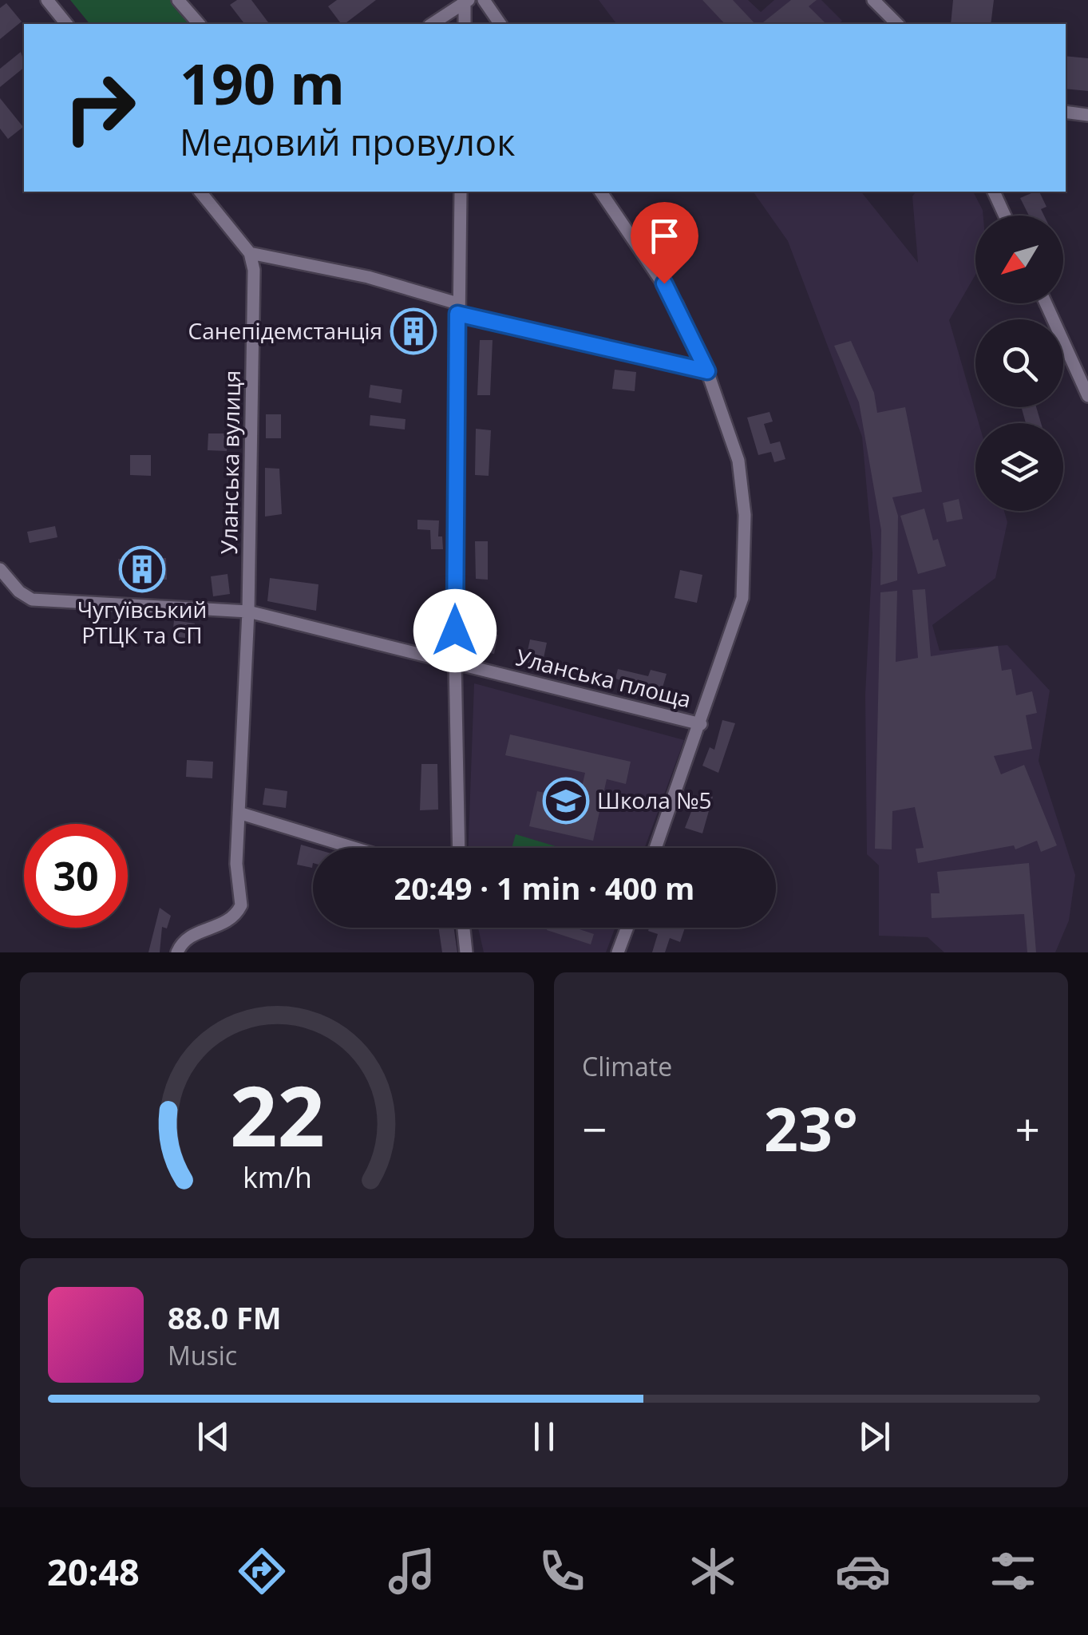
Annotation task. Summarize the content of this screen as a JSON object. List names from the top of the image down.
{
  "streets": {
    "street": ["Уланська вулиця", "Уланська площа"]
  },
  "places": {
    "building": ["Санепідемстанція", "Чугуївський РТЦК та СП"],
    "school or university": ["Школа №5"]
  },
  "north": "bottom left",
  "page": {
    "turn": ["190 m", "Медовий провулок"],
    "limit": "30",
    "trip": "20:49 · 1 min · 400 m",
    "tile": "Climate",
    "heat": ["−", "23°", "+"],
    "song": ["88.0 FM", "Music"],
    "tabs": "20:48",
    "gauge": ["22", "km/h"]
  }
}
